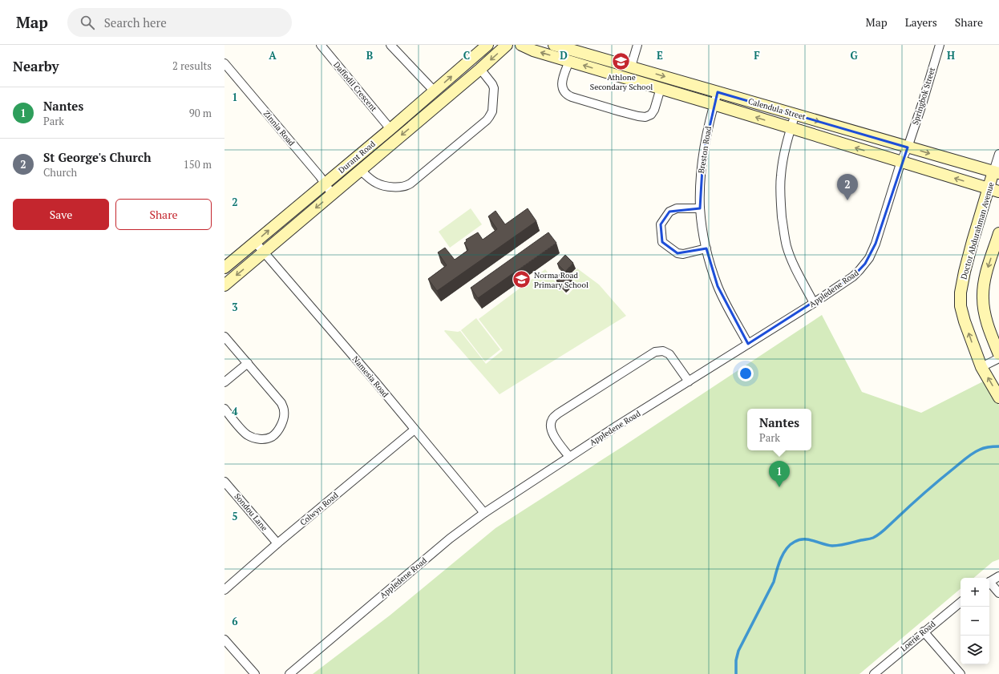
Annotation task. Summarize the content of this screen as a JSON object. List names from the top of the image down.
{
  "streets": {
    "street": [
      "Daffodil Crescent",
      "Springbok Street",
      "Calendula Street",
      "Zinnia Road",
      "Breston Road",
      "Durant Road",
      "Doctor Abdurahman Avenue",
      "Appledene Road",
      "Namesia Road",
      "Colwyn Road",
      "Sondou Lane",
      "Loerie Road"
    ]
  },
  "crossings": [
    ["Daffodil Crescent", "Durant Road"],
    ["Springbok Street", "Calendula Street"],
    ["Springbok Street", "Appledene Road"],
    ["Calendula Street", "Breston Road"],
    ["Calendula Street", "Doctor Abdurahman Avenue"],
    ["Calendula Street", "Appledene Road"],
    ["Zinnia Road", "Durant Road"],
    ["Breston Road", "Appledene Road"],
    ["Durant Road", "Namesia Road"],
    ["Appledene Road", "Namesia Road"],
    ["Namesia Road", "Colwyn Road"],
    ["Colwyn Road", "Sondou Lane"]
  ],
  "places": {
    "school or university": ["Athlone Secondary School", "Norma Road Primary School"]
  },
  "page": {
    "header": "Map",
    "search": "Search here",
    "nav": ["Map", "Layers", "Share"],
    "heading": ["Nearby", "2 results"],
    "list": [
      {
        "mark": "1",
        "name": "Nantes",
        "note": "Park",
        "value": "90 m"
      },
      {
        "mark": "2",
        "name": "St George's Church",
        "note": "Church",
        "value": "150 m"
      }
    ],
    "pins": ["2", "1"],
    "buttons": ["Save", "Share"],
    "popup": ["Nantes", "Park"],
    "map_buttons": ["+", "−"]
  },
  "grid": {
    "columns": [
      "A",
      "B",
      "C",
      "D",
      "E",
      "F",
      "G",
      "H"
    ],
    "rows": [
      "1",
      "2",
      "3",
      "4",
      "5",
      "6"
    ]
  }
}
